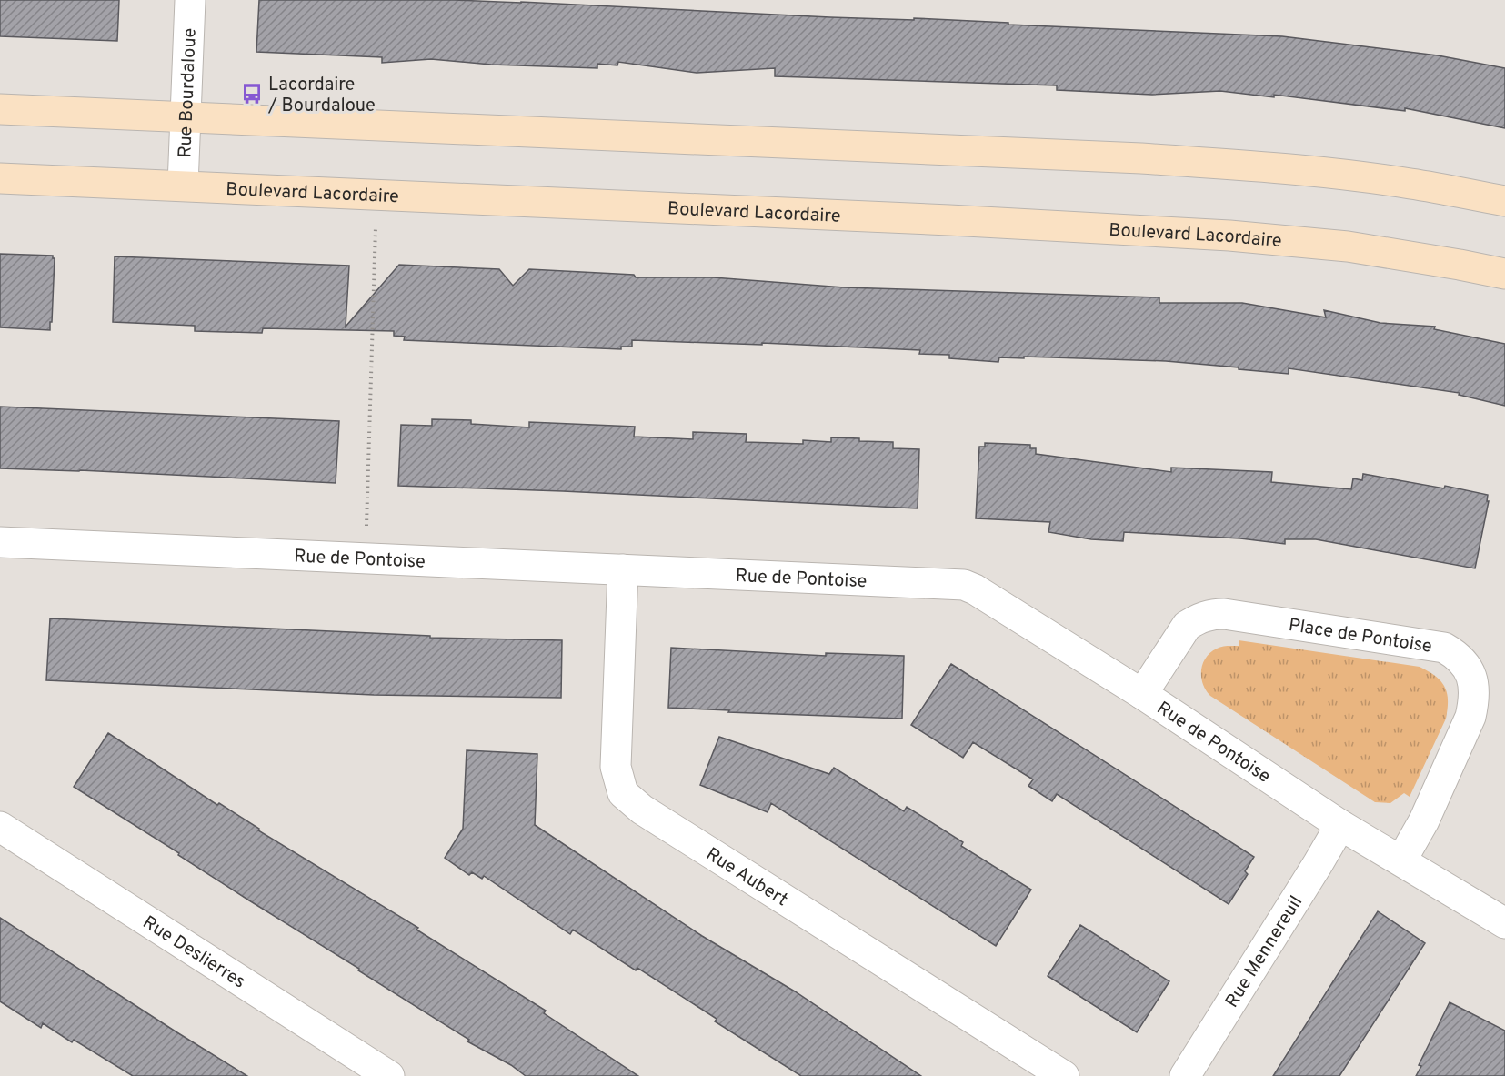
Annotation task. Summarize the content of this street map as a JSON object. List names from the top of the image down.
{
  "streets": {
    "main road": ["Boulevard Lacordaire"],
    "street": [
      "Rue Bourdaloue",
      "Rue de Pontoise",
      "Place de Pontoise",
      "Rue Aubert",
      "Rue Mennereuil",
      "Rue Deslierres"
    ]
  },
  "crossings": [
    ["Rue Bourdaloue", "Boulevard Lacordaire"],
    ["Rue de Pontoise", "Place de Pontoise"],
    ["Rue de Pontoise", "Rue Aubert"],
    ["Rue de Pontoise", "Rue Mennereuil"]
  ],
  "places": {
    "bus stop": ["Lacordaire / Bourdaloue"]
  }
}
